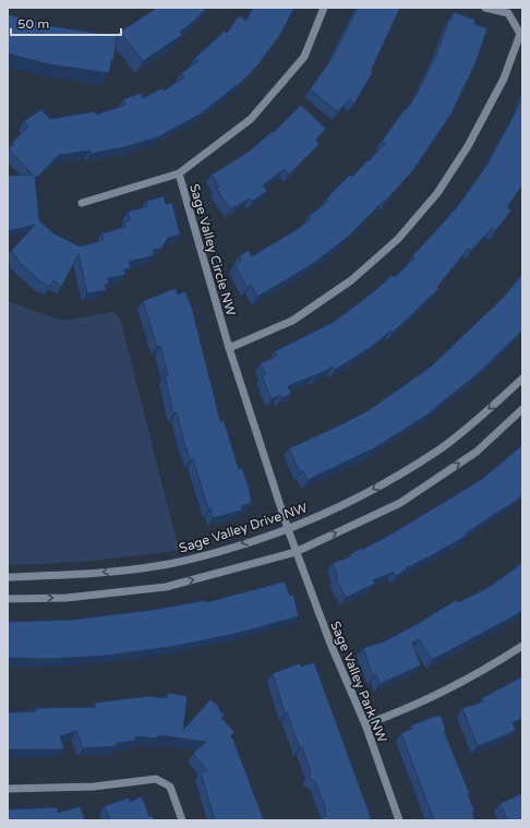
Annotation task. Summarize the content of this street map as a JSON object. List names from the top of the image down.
{
  "streets": {
    "street": ["Sage Valley Circle NW", "Sage Valley Drive NW", "Sage Valley Park NW"]
  },
  "crossings": [
    ["Sage Valley Circle NW", "Sage Valley Drive NW"],
    ["Sage Valley Circle NW", "Sage Valley Park NW"]
  ],
  "scale_bar": "50 m"
}
